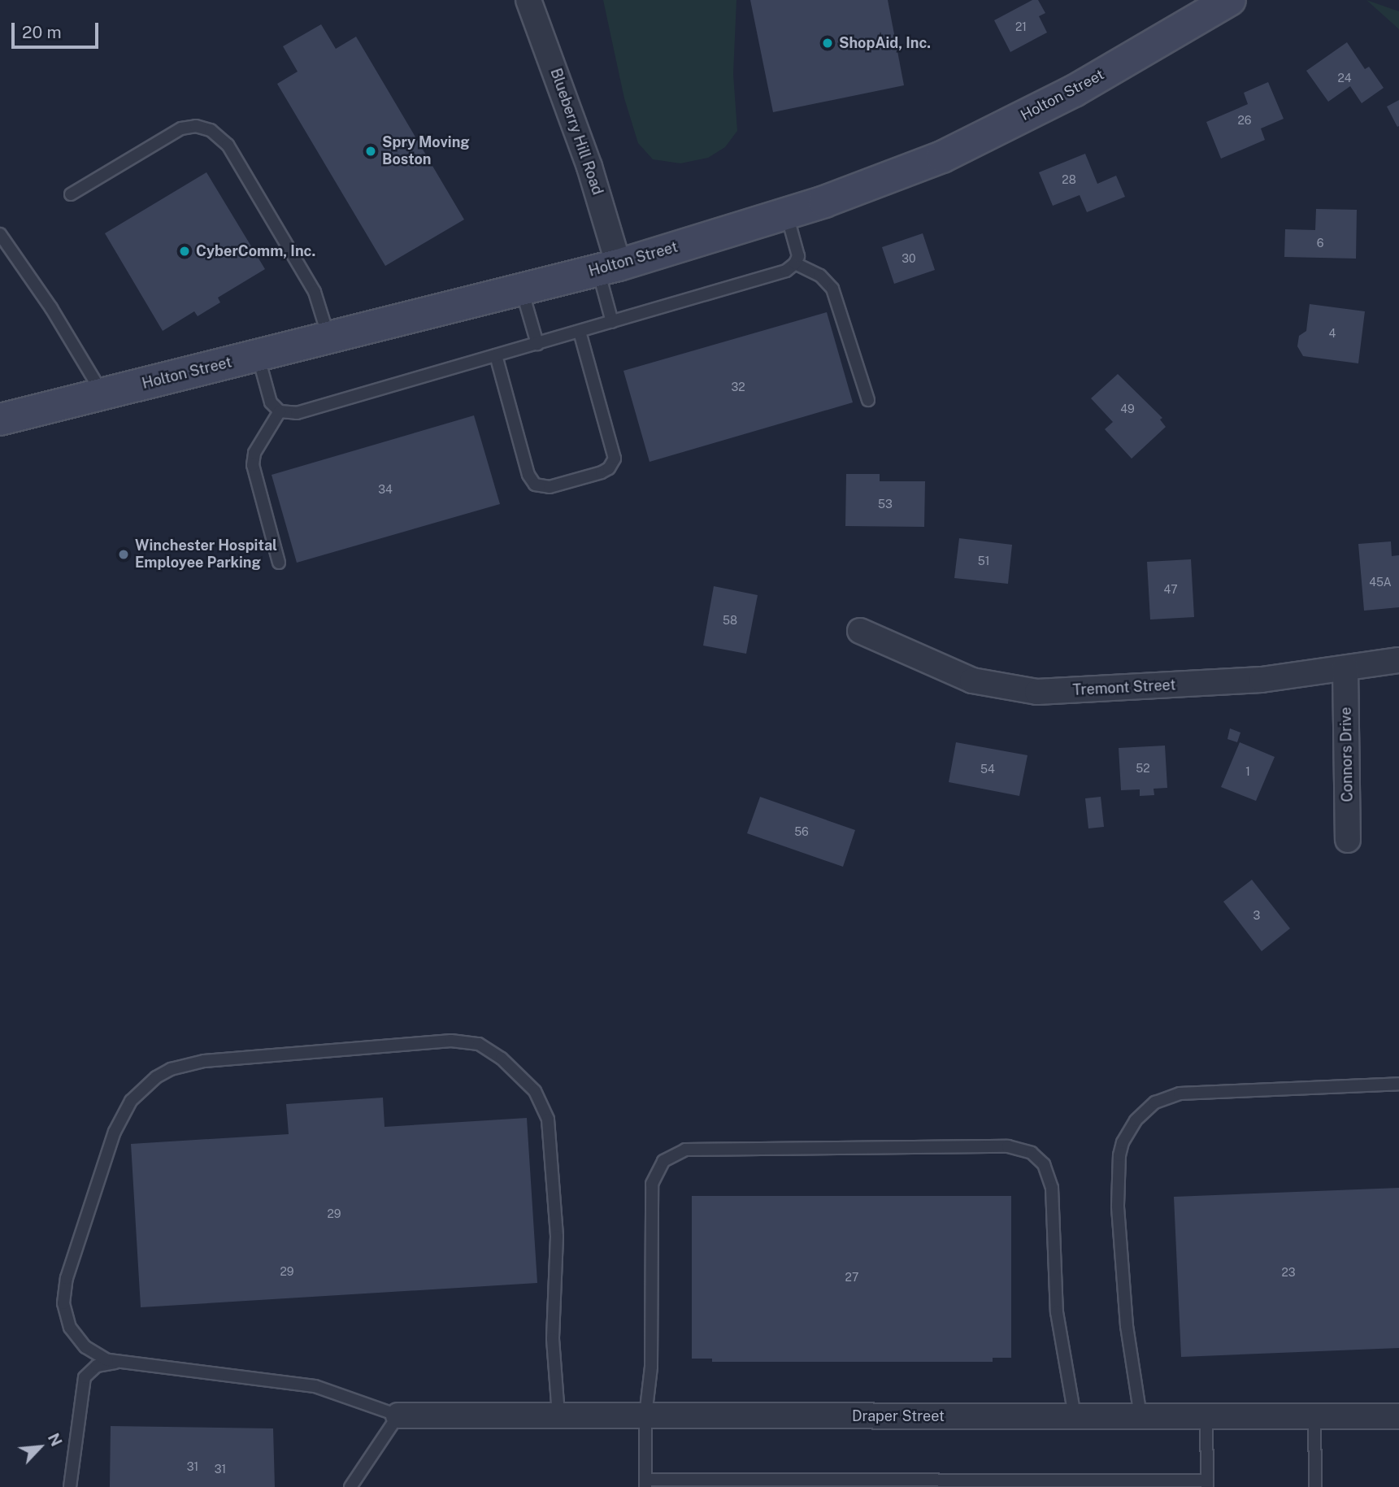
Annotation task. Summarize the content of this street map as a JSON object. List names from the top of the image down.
{
  "streets": {
    "street": [
      "Holton Street",
      "Blueberry Hill Road",
      "Tremont Street",
      "Connors Drive",
      "Draper Street"
    ]
  },
  "crossings": [
    ["Holton Street", "Blueberry Hill Road"],
    ["Tremont Street", "Connors Drive"]
  ],
  "places": [
    "ShopAid, Inc.",
    "Spry Moving Boston",
    "CyberComm, Inc.",
    "Winchester Hospital Employee Parking"
  ],
  "house_numbers": [
    "21",
    "24",
    "26",
    "28",
    "6",
    "30",
    "4",
    "32",
    "49",
    "34",
    "53",
    "51",
    "45A",
    "47",
    "58",
    "52",
    "54",
    "1",
    "56",
    "3",
    "29",
    "29",
    "23",
    "27",
    "31",
    "31"
  ],
  "scale_bar": "20 m",
  "north": "top right"
}
